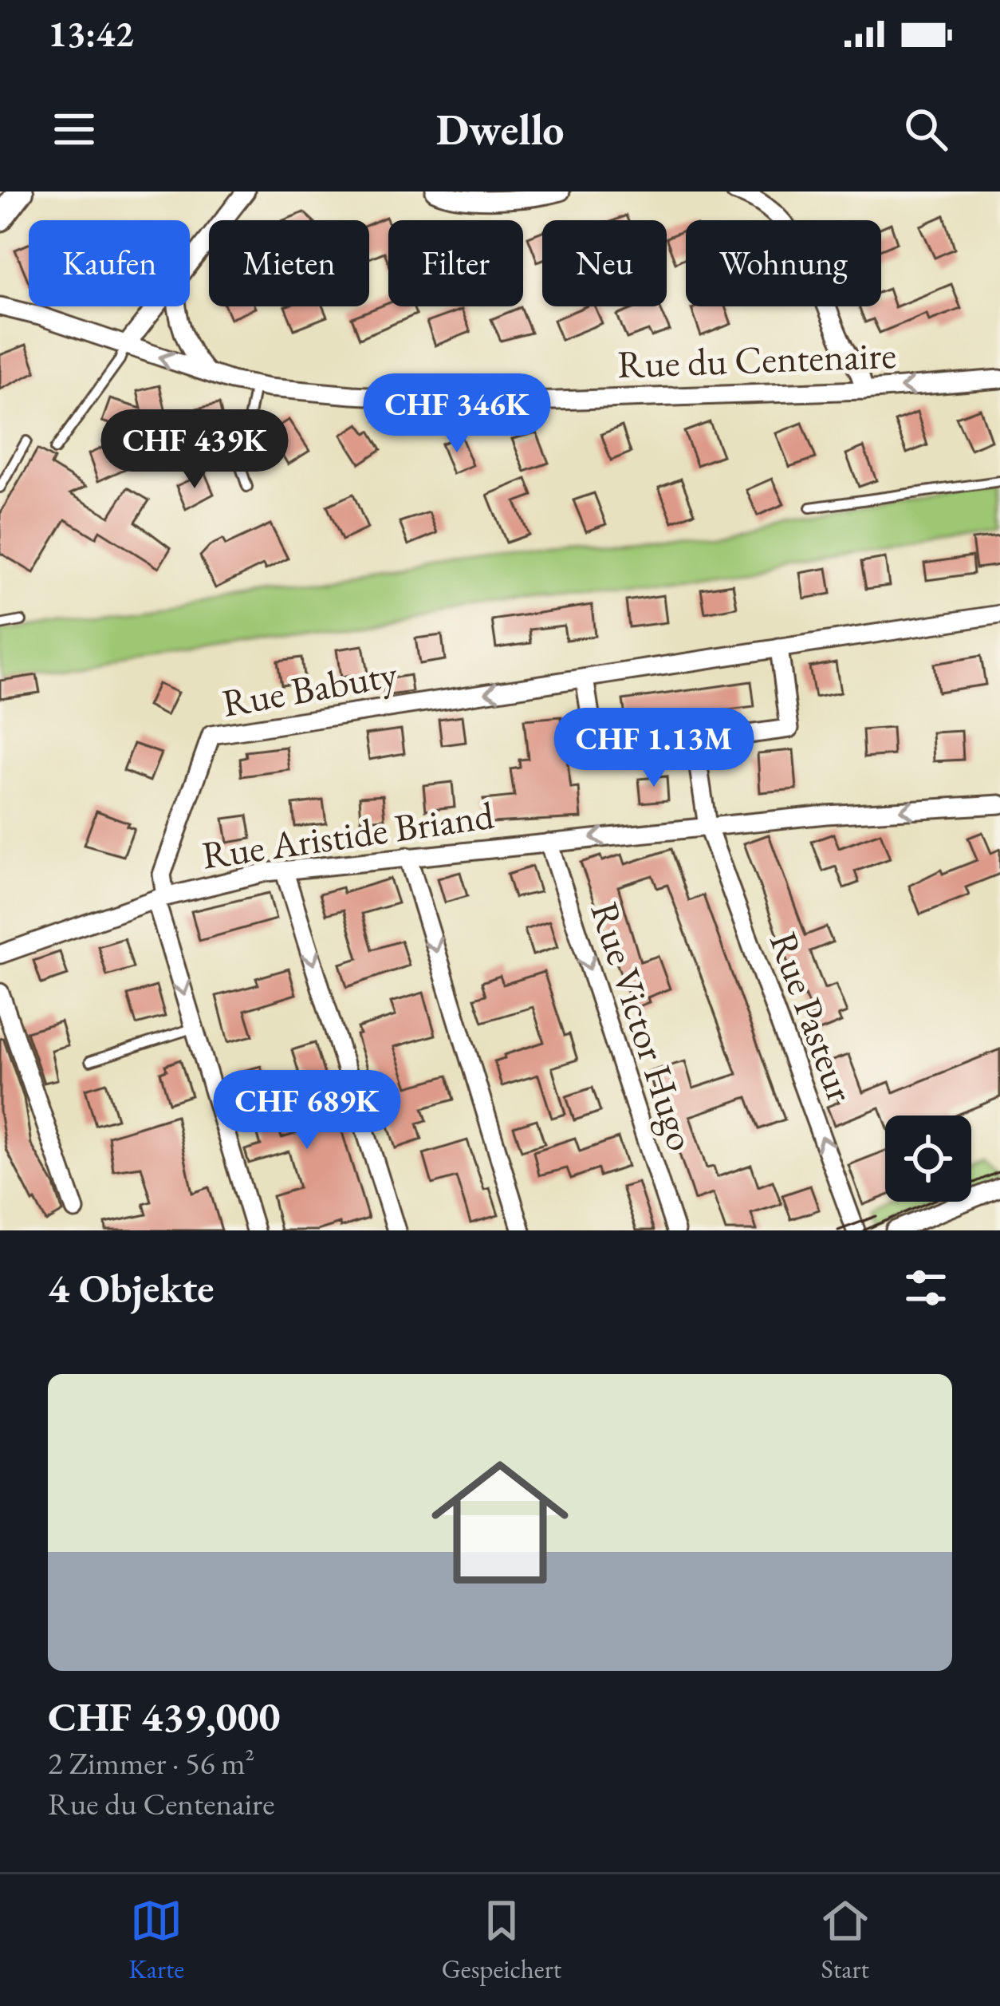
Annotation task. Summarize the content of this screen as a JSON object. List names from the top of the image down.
{
  "streets": {
    "street": [
      "Rue du Centenaire",
      "Rue Babuty",
      "Rue Aristide Briand",
      "Rue Pasteur",
      "Rue Victor Hugo"
    ]
  },
  "crossings": [
    ["Rue Babuty", "Rue Aristide Briand"],
    ["Rue Aristide Briand", "Rue Pasteur"],
    ["Rue Aristide Briand", "Rue Victor Hugo"]
  ],
  "one_way": ["Rue Babuty", "Rue Aristide Briand", "Rue Pasteur"],
  "page": {
    "status": "13:42",
    "header": "Dwello",
    "chip": [
      "Kaufen",
      "Mieten",
      "Filter",
      "Neu",
      "Wohnung"
    ],
    "price": [
      "CHF 346K",
      "CHF 439K",
      "CHF 1.13M",
      "CHF 689K"
    ],
    "heading": "4 Objekte",
    "list": [
      {
        "name": "CHF 439,000",
        "note": "2 Zimmer · 56 m² · Rue du Centenaire"
      }
    ],
    "tabs": ["Karte", "Gespeichert", "Start"]
  }
}
